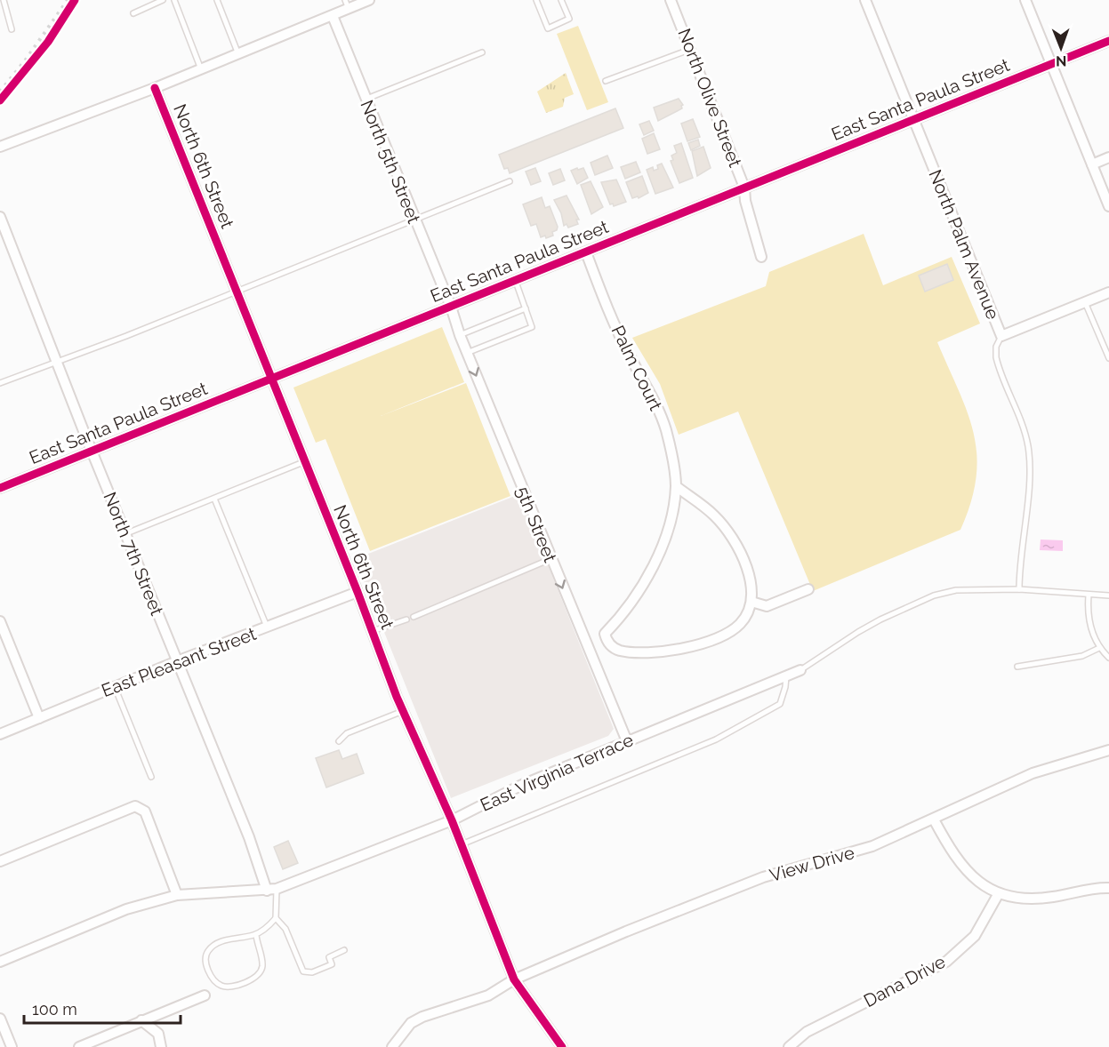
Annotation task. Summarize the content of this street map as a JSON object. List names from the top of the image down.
{
  "streets": {
    "street": [
      "North Olive Street",
      "East Santa Paula Street",
      "North 5th Street",
      "North 6th Street",
      "North Palm Avenue",
      "Palm Court",
      "5th Street",
      "North 7th Street",
      "East Pleasant Street",
      "East Virginia Terrace",
      "View Drive",
      "Dana Drive"
    ]
  },
  "crossings": [
    ["North Olive Street", "East Santa Paula Street"],
    ["East Santa Paula Street", "North 5th Street"],
    ["East Santa Paula Street", "North 6th Street"],
    ["East Santa Paula Street", "North Palm Avenue"],
    ["East Santa Paula Street", "Palm Court"],
    ["East Santa Paula Street", "5th Street"],
    ["East Santa Paula Street", "North 7th Street"],
    ["North 5th Street", "5th Street"],
    ["North 6th Street", "East Pleasant Street"],
    ["North 6th Street", "East Virginia Terrace"],
    ["North 6th Street", "View Drive"],
    ["North Palm Avenue", "East Virginia Terrace"],
    ["5th Street", "East Virginia Terrace"],
    ["North 7th Street", "East Pleasant Street"],
    ["North 7th Street", "East Virginia Terrace"]
  ],
  "one_way": ["5th Street"],
  "scale_bar": "100 m",
  "north": "bottom"
}
